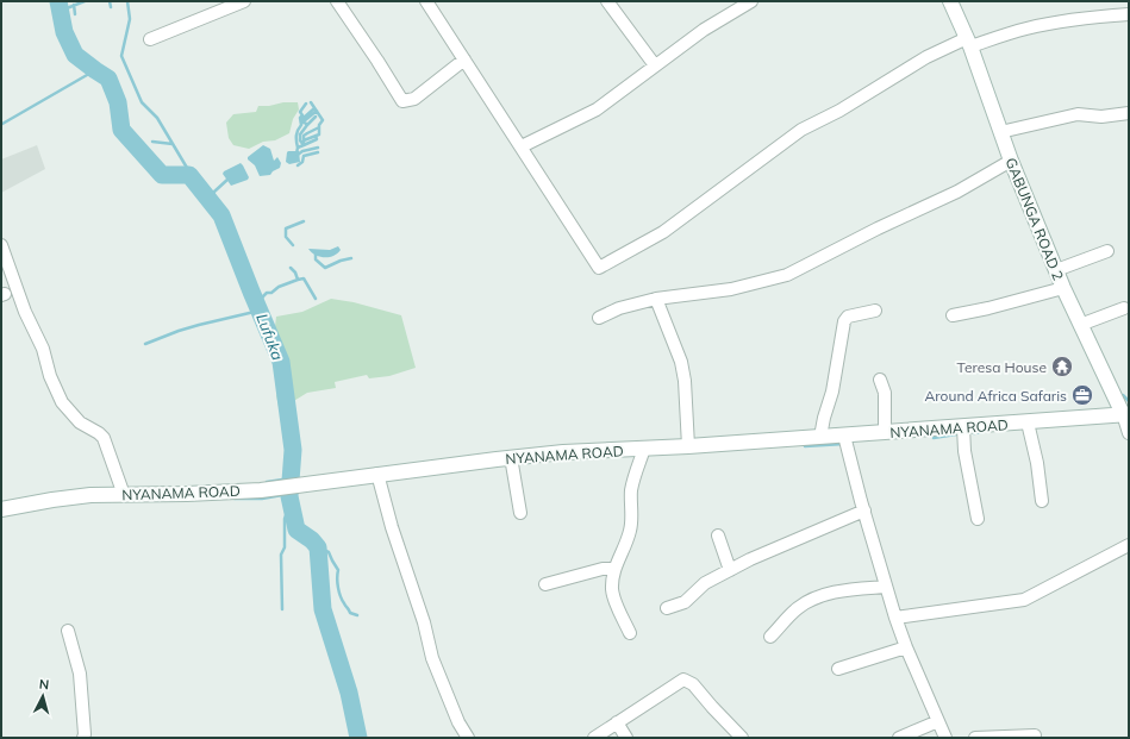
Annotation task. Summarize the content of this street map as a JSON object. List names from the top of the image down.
{
  "streets": {
    "street": ["GABUNGA ROAD 2", "NYANAMA ROAD"]
  },
  "crossings": [
    ["GABUNGA ROAD 2", "NYANAMA ROAD"]
  ],
  "water": ["Lufuka"],
  "places": {
    "temple": ["Teresa House"],
    "office": ["Around Africa Safaris"]
  },
  "north": "top"
}
